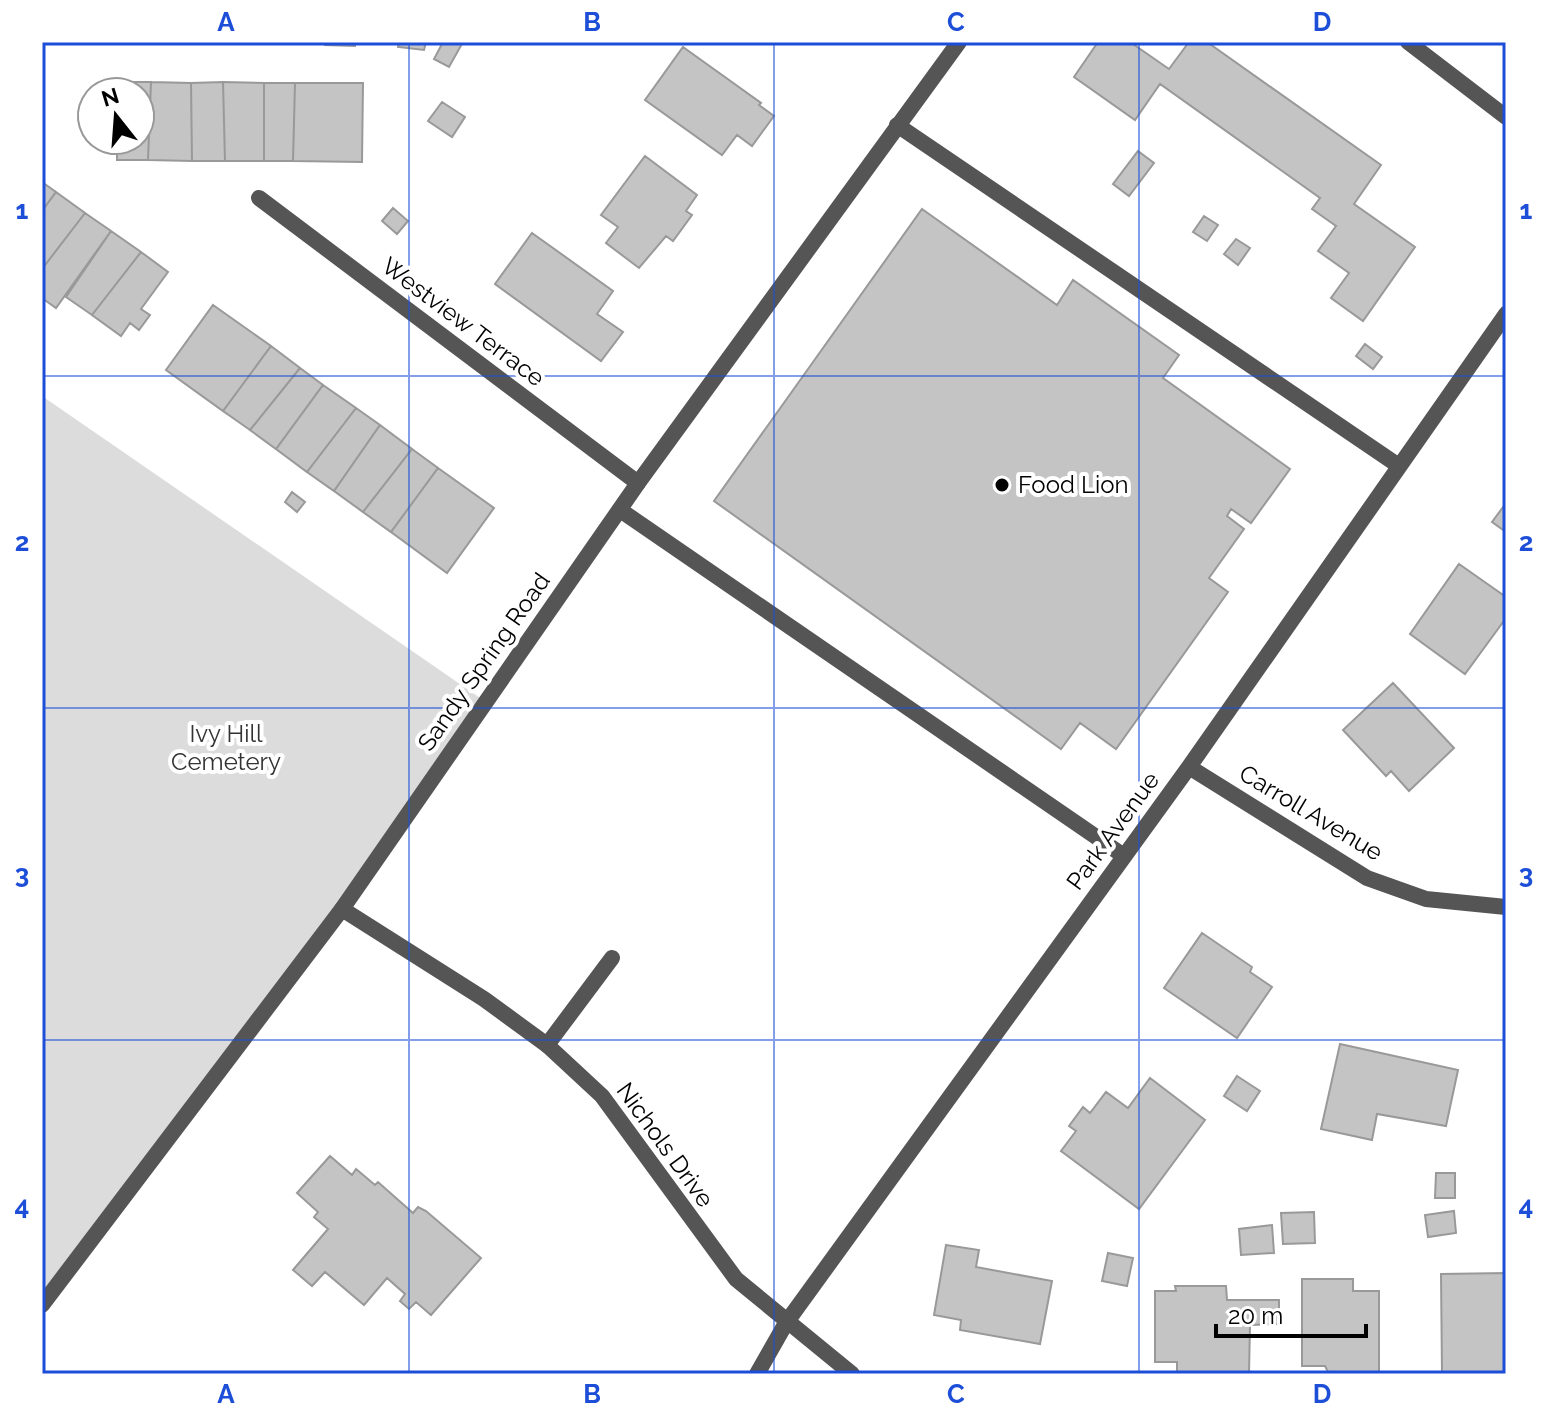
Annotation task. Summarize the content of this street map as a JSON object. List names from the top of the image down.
{
  "streets": {
    "street": [
      "Westview Terrace",
      "Sandy Spring Road",
      "Carroll Avenue",
      "Park Avenue",
      "Nichols Drive"
    ]
  },
  "crossings": [
    ["Westview Terrace", "Sandy Spring Road"],
    ["Sandy Spring Road", "Nichols Drive"],
    ["Carroll Avenue", "Park Avenue"],
    ["Park Avenue", "Nichols Drive"]
  ],
  "parks": ["Ivy Hill Cemetery"],
  "places": ["Food Lion"],
  "scale_bar": "20 m",
  "north": "top",
  "grid": {
    "columns": [
      "A",
      "B",
      "C",
      "D"
    ],
    "rows": [
      "1",
      "2",
      "3",
      "4"
    ]
  }
}
